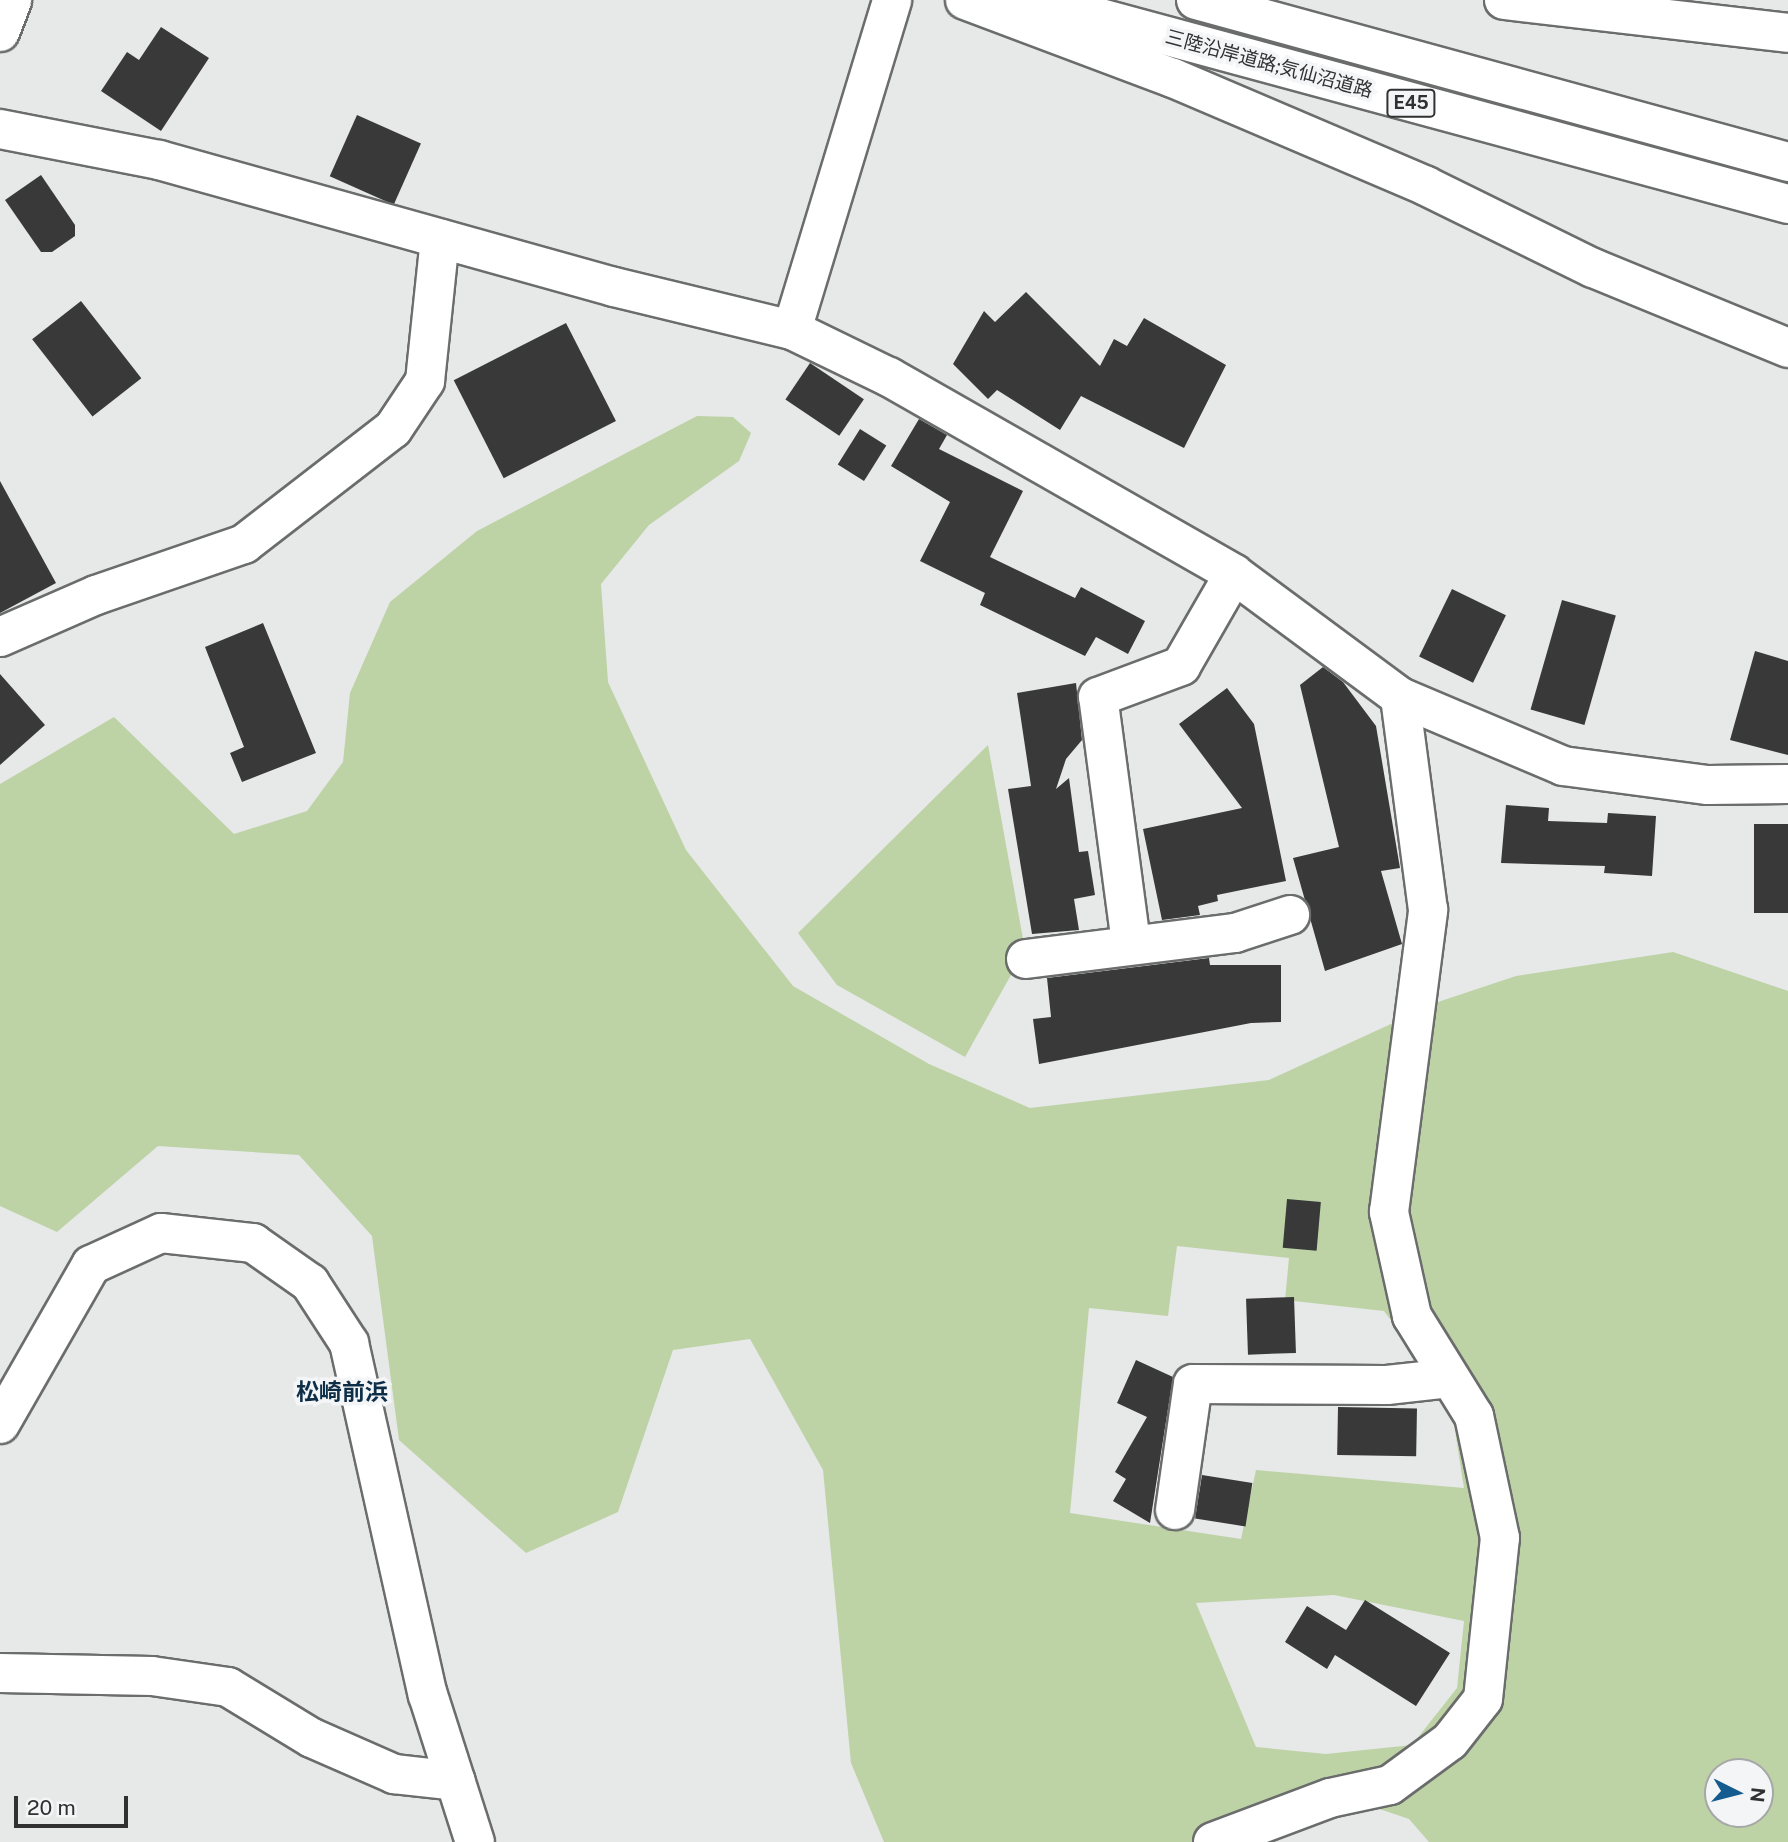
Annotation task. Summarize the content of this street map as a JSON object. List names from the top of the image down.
{
  "streets": {
    "main road": ["三陸沿岸道路;気仙沼道路", "E45"]
  },
  "districts": ["松崎前浜"],
  "scale_bar": "20 m",
  "north": "right"
}
